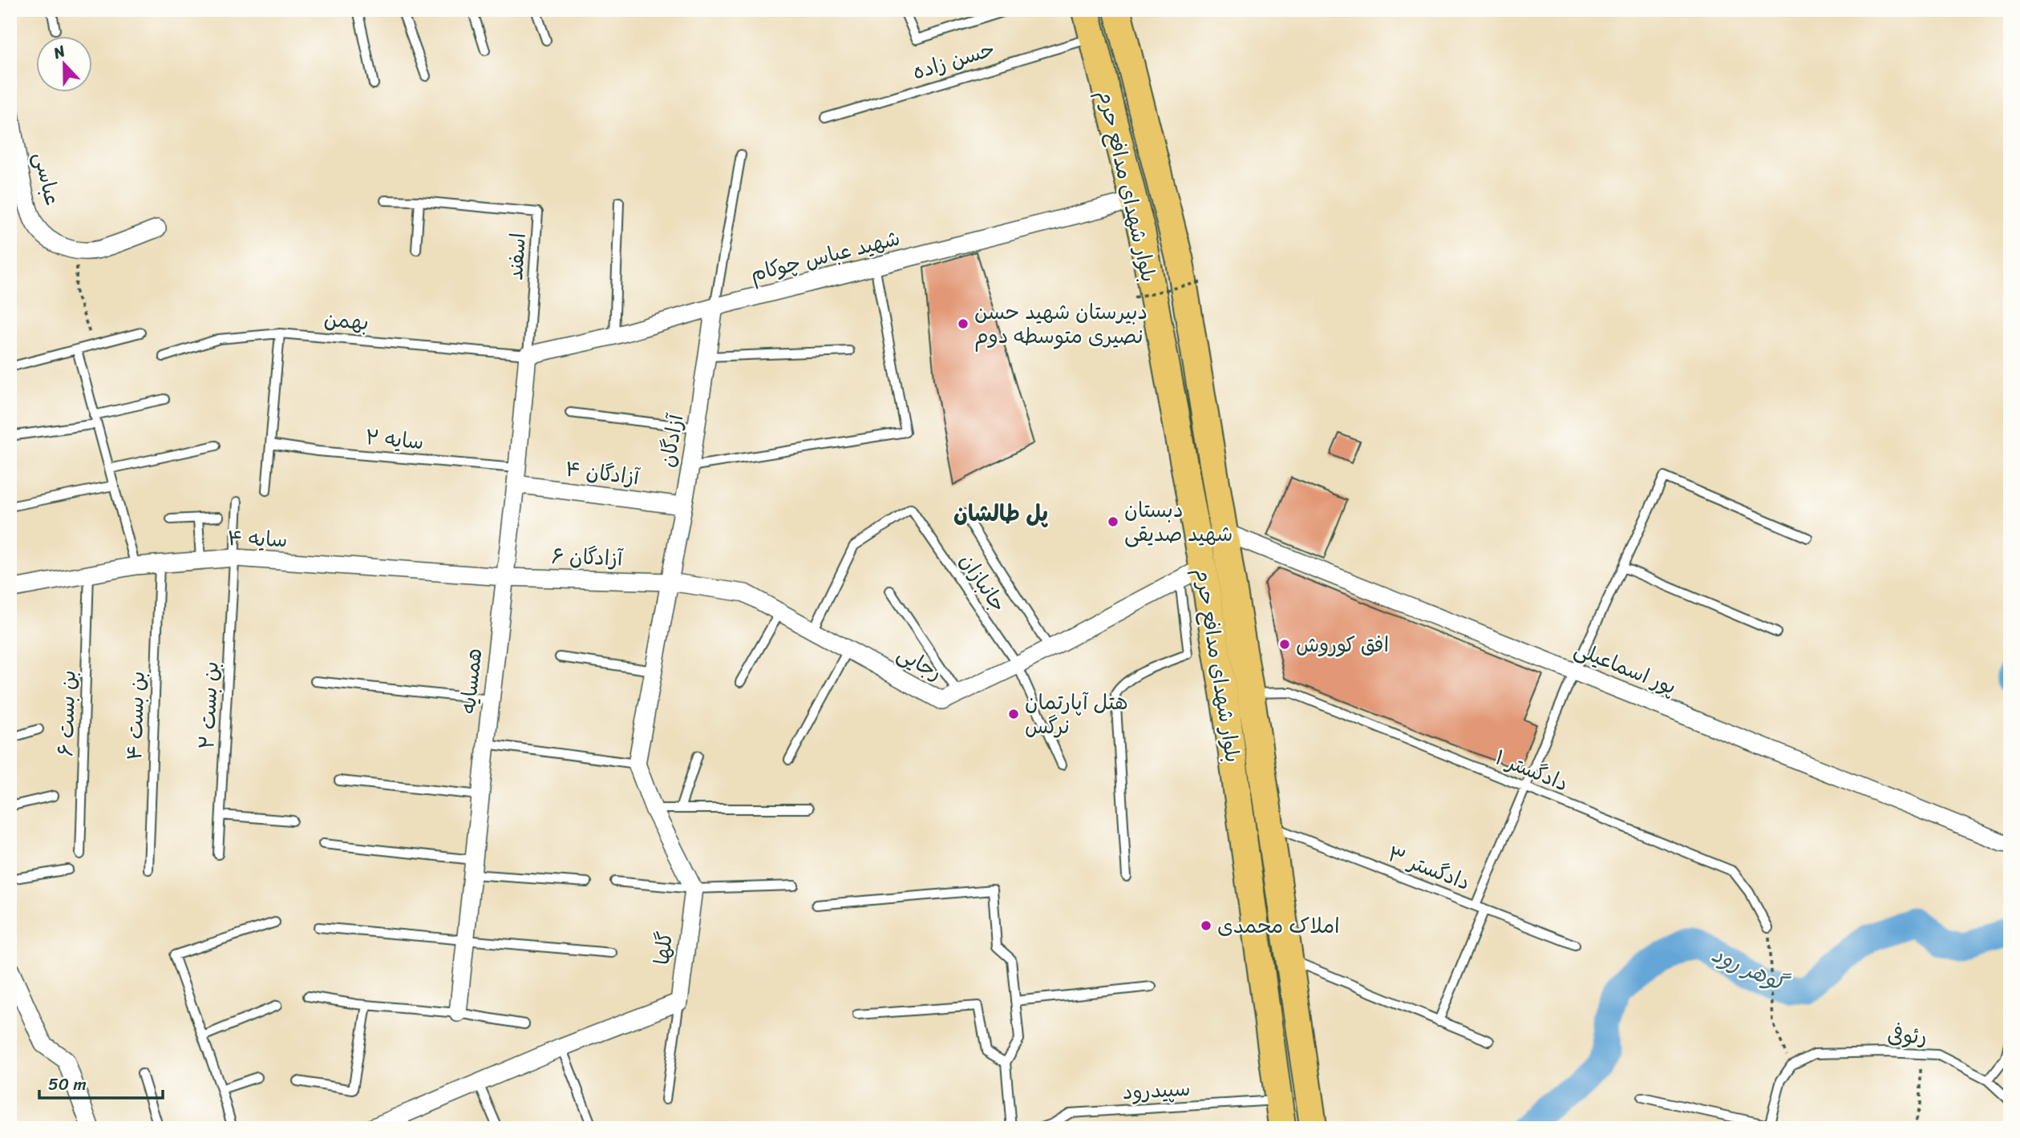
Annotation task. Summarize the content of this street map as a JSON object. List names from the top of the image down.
{
  "streets": {
    "main road": ["بلوار شهدای مدافع حرم"],
    "street": [
      "عباسی",
      "شهید عباس چوکام",
      "آزادگان",
      "آزادگان ۴",
      "سایه ۴",
      "آزادگان ۶",
      "رجایی",
      "پور اسماعیلی",
      "همسایه",
      "گلها"
    ],
    "lane": [
      "حسن زاده",
      "اسفند",
      "بهمن",
      "سایه ۲",
      "جانبازان",
      "بن بست ۲",
      "بن بست ۶",
      "بن بست ۴",
      "دادگستر ۱",
      "دادگستر ۳",
      "رئوفی",
      "سپیدرود"
    ]
  },
  "crossings": [
    ["حسن زاده", "بلوار شهدای مدافع حرم"],
    ["بلوار شهدای مدافع حرم", "شهید عباس چوکام"],
    ["بلوار شهدای مدافع حرم", "رجایی"],
    ["بلوار شهدای مدافع حرم", "پور اسماعیلی"],
    ["بلوار شهدای مدافع حرم", "دادگستر ۱"],
    ["بلوار شهدای مدافع حرم", "دادگستر ۳"],
    ["بلوار شهدای مدافع حرم", "سپیدرود"],
    ["شهید عباس چوکام", "اسفند"],
    ["شهید عباس چوکام", "بهمن"],
    ["شهید عباس چوکام", "آزادگان"],
    ["شهید عباس چوکام", "همسایه"],
    ["اسفند", "بهمن"],
    ["اسفند", "همسایه"],
    ["بهمن", "همسایه"],
    ["سایه ۲", "آزادگان ۴"],
    ["سایه ۲", "همسایه"],
    ["آزادگان", "آزادگان ۴"],
    ["آزادگان", "آزادگان ۶"],
    ["آزادگان", "رجایی"],
    ["آزادگان ۴", "همسایه"],
    ["سایه ۴", "آزادگان ۶"],
    ["سایه ۴", "همسایه"],
    ["سایه ۴", "بن بست ۲"],
    ["سایه ۴", "بن بست ۶"],
    ["سایه ۴", "بن بست ۴"],
    ["آزادگان ۶", "رجایی"],
    ["آزادگان ۶", "همسایه"],
    ["جانبازان", "رجایی"]
  ],
  "districts": ["پل طالشان"],
  "water": ["گوهر رود"],
  "places": [
    "دبیرستان شهید حسن نصیری متوسطه دوم",
    "دبستان شهید صدیقی",
    "افق کوروش",
    "هتل آپارتمان نرگس",
    "املاک محمدی"
  ],
  "scale_bar": "50 m",
  "north": "top"
}
